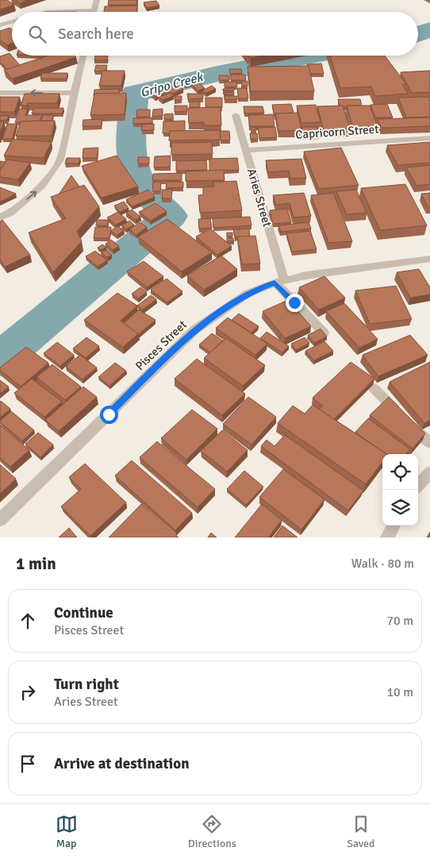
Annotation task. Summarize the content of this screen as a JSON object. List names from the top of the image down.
{
  "streets": {
    "street": ["Capricorn Street", "Aries Street", "Pisces Street"]
  },
  "crossings": [
    ["Capricorn Street", "Aries Street"],
    ["Aries Street", "Pisces Street"]
  ],
  "water": ["Gripo Creek"],
  "page": {
    "search": "Search here",
    "heading": ["1 min", "Walk · 80 m"],
    "list": [
      ["Continue", "Pisces Street", "70 m"],
      ["Turn right", "Aries Street", "10 m"],
      "Arrive at destination"
    ],
    "nav": ["Map", "Directions", "Saved"]
  }
}
